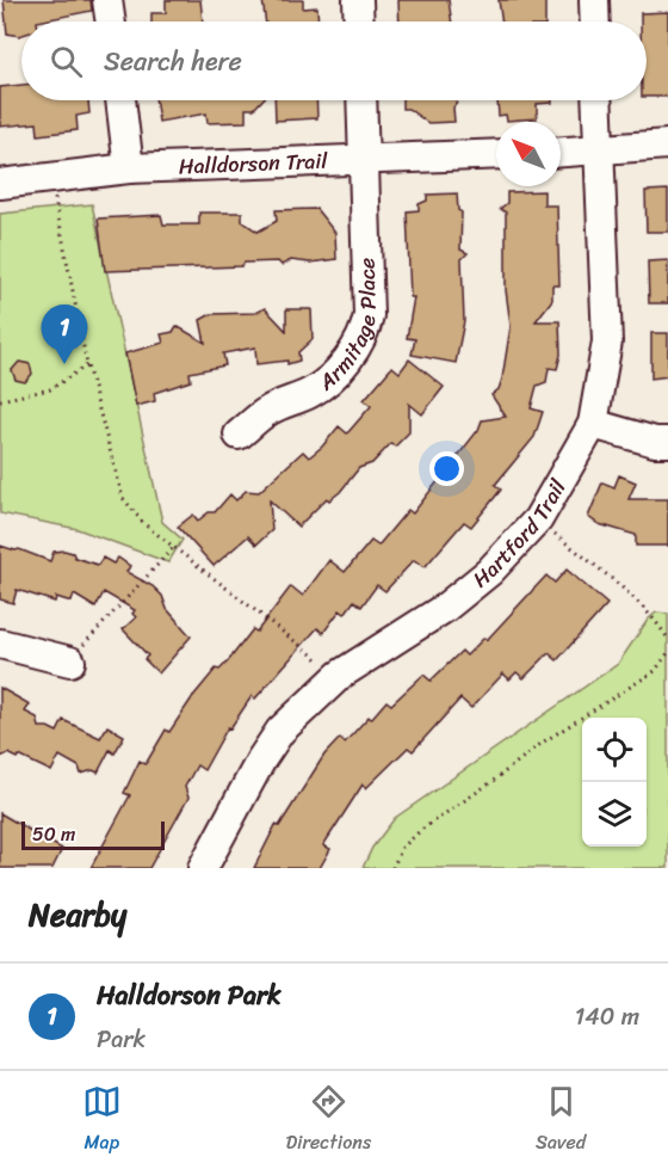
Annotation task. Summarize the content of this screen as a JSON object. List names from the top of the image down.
{
  "streets": {
    "street": ["Halldorson Trail", "Armitage Place", "Hartford Trail"]
  },
  "crossings": [
    ["Halldorson Trail", "Armitage Place"]
  ],
  "scale_bar": "50 m",
  "north": "top left",
  "page": {
    "search": "Search here",
    "pins": "1",
    "scale": "50 m",
    "heading": "Nearby",
    "list": [
      {
        "mark": "1",
        "name": "Halldorson Park",
        "note": "Park",
        "value": "140 m"
      }
    ],
    "nav": ["Map", "Directions", "Saved"]
  }
}
